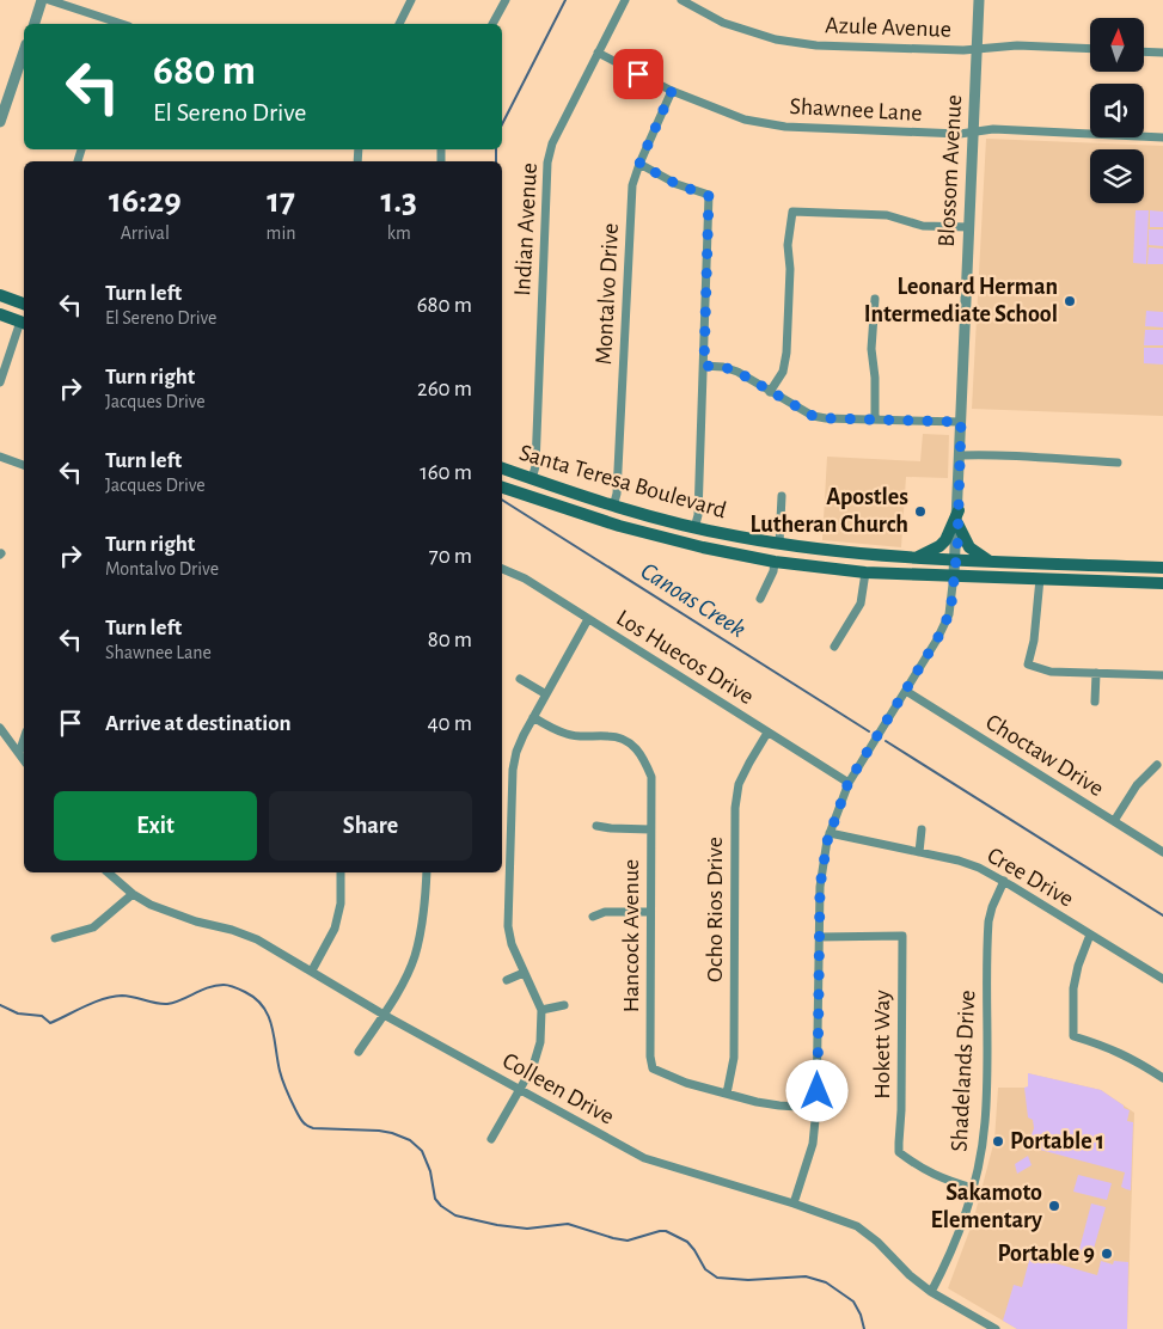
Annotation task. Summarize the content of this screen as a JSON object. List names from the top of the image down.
{
  "streets": {
    "main road": ["Santa Teresa Boulevard"],
    "street": [
      "Azule Avenue",
      "Shawnee Lane",
      "Blossom Avenue",
      "Indian Avenue",
      "Montalvo Drive",
      "Los Huecos Drive",
      "Choctaw Drive",
      "Cree Drive",
      "Ocho Rios Drive",
      "Hancock Avenue",
      "Hokett Way",
      "Shadelands Drive",
      "Colleen Drive"
    ]
  },
  "crossings": [
    ["Azule Avenue", "Blossom Avenue"],
    ["Shawnee Lane", "Blossom Avenue"],
    ["Shawnee Lane", "Indian Avenue"],
    ["Shawnee Lane", "Montalvo Drive"],
    ["Blossom Avenue", "Santa Teresa Boulevard"],
    ["Blossom Avenue", "Los Huecos Drive"],
    ["Blossom Avenue", "Choctaw Drive"],
    ["Blossom Avenue", "Cree Drive"],
    ["Blossom Avenue", "Hancock Avenue"],
    ["Blossom Avenue", "Hokett Way"],
    ["Blossom Avenue", "Colleen Drive"],
    ["Indian Avenue", "Santa Teresa Boulevard"],
    ["Montalvo Drive", "Santa Teresa Boulevard"],
    ["Los Huecos Drive", "Ocho Rios Drive"],
    ["Cree Drive", "Shadelands Drive"],
    ["Ocho Rios Drive", "Hancock Avenue"],
    ["Hokett Way", "Shadelands Drive"],
    ["Shadelands Drive", "Colleen Drive"]
  ],
  "water": ["Canoas Creek"],
  "places": [
    "Leonard Herman Intermediate School",
    "Apostles Lutheran Church",
    "Portable 1",
    "Sakamoto Elementary",
    "Portable 9"
  ],
  "north": "top",
  "page": {
    "turn": ["680 m", "El Sereno Drive"],
    "eta": [
      "16:29",
      "Arrival",
      "17",
      "min",
      "1.3",
      "km"
    ],
    "list": [
      {
        "name": "Turn left",
        "note": "El Sereno Drive",
        "value": "680 m"
      },
      {
        "name": "Turn right",
        "note": "Jacques Drive",
        "value": "260 m"
      },
      {
        "name": "Turn left",
        "note": "Jacques Drive",
        "value": "160 m"
      },
      {
        "name": "Turn right",
        "note": "Montalvo Drive",
        "value": "70 m"
      },
      {
        "name": "Turn left",
        "note": "Shawnee Lane",
        "value": "80 m"
      },
      {
        "name": "Arrive at destination",
        "value": "40 m"
      }
    ],
    "buttons": ["Exit", "Share"]
  }
}
